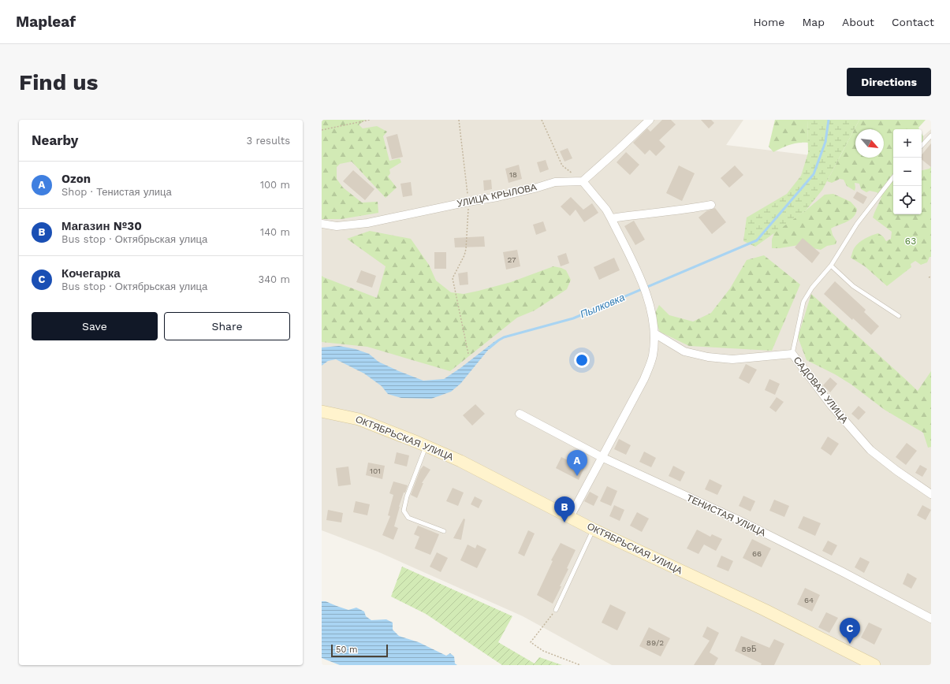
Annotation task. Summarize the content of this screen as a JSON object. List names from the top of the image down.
{
  "streets": {
    "street": [
      "УЛИЦА КРЫЛОВА",
      "САДОВАЯ УЛИЦА",
      "ОКТЯБРЬСКАЯ УЛИЦА",
      "ТЕНИСТАЯ УЛИЦА"
    ]
  },
  "water": ["Пылковка"],
  "parks": ["63"],
  "house_numbers": [
    "18",
    "27",
    "101",
    "66",
    "64",
    "89/2",
    "89Б"
  ],
  "scale_bar": "50 m",
  "north": "bottom right",
  "page": {
    "header": "Mapleaf",
    "nav": [
      "Home",
      "Map",
      "About",
      "Contact"
    ],
    "buttons": [
      "Directions",
      ["Save", "Share"]
    ],
    "title": "Find us",
    "heading": ["Nearby", "3 results"],
    "map_buttons": ["+", "−"],
    "list": [
      {
        "mark": "A",
        "name": "Ozon",
        "note": "Shop · Тенистая улица",
        "value": "100 m"
      },
      {
        "mark": "B",
        "name": "Магазин №30",
        "note": "Bus stop · Октябрьская улица",
        "value": "140 m"
      },
      {
        "mark": "C",
        "name": "Кочегарка",
        "note": "Bus stop · Октябрьская улица",
        "value": "340 m"
      }
    ],
    "pins": ["A", "B", "C"],
    "scale": "50 m"
  }
}
